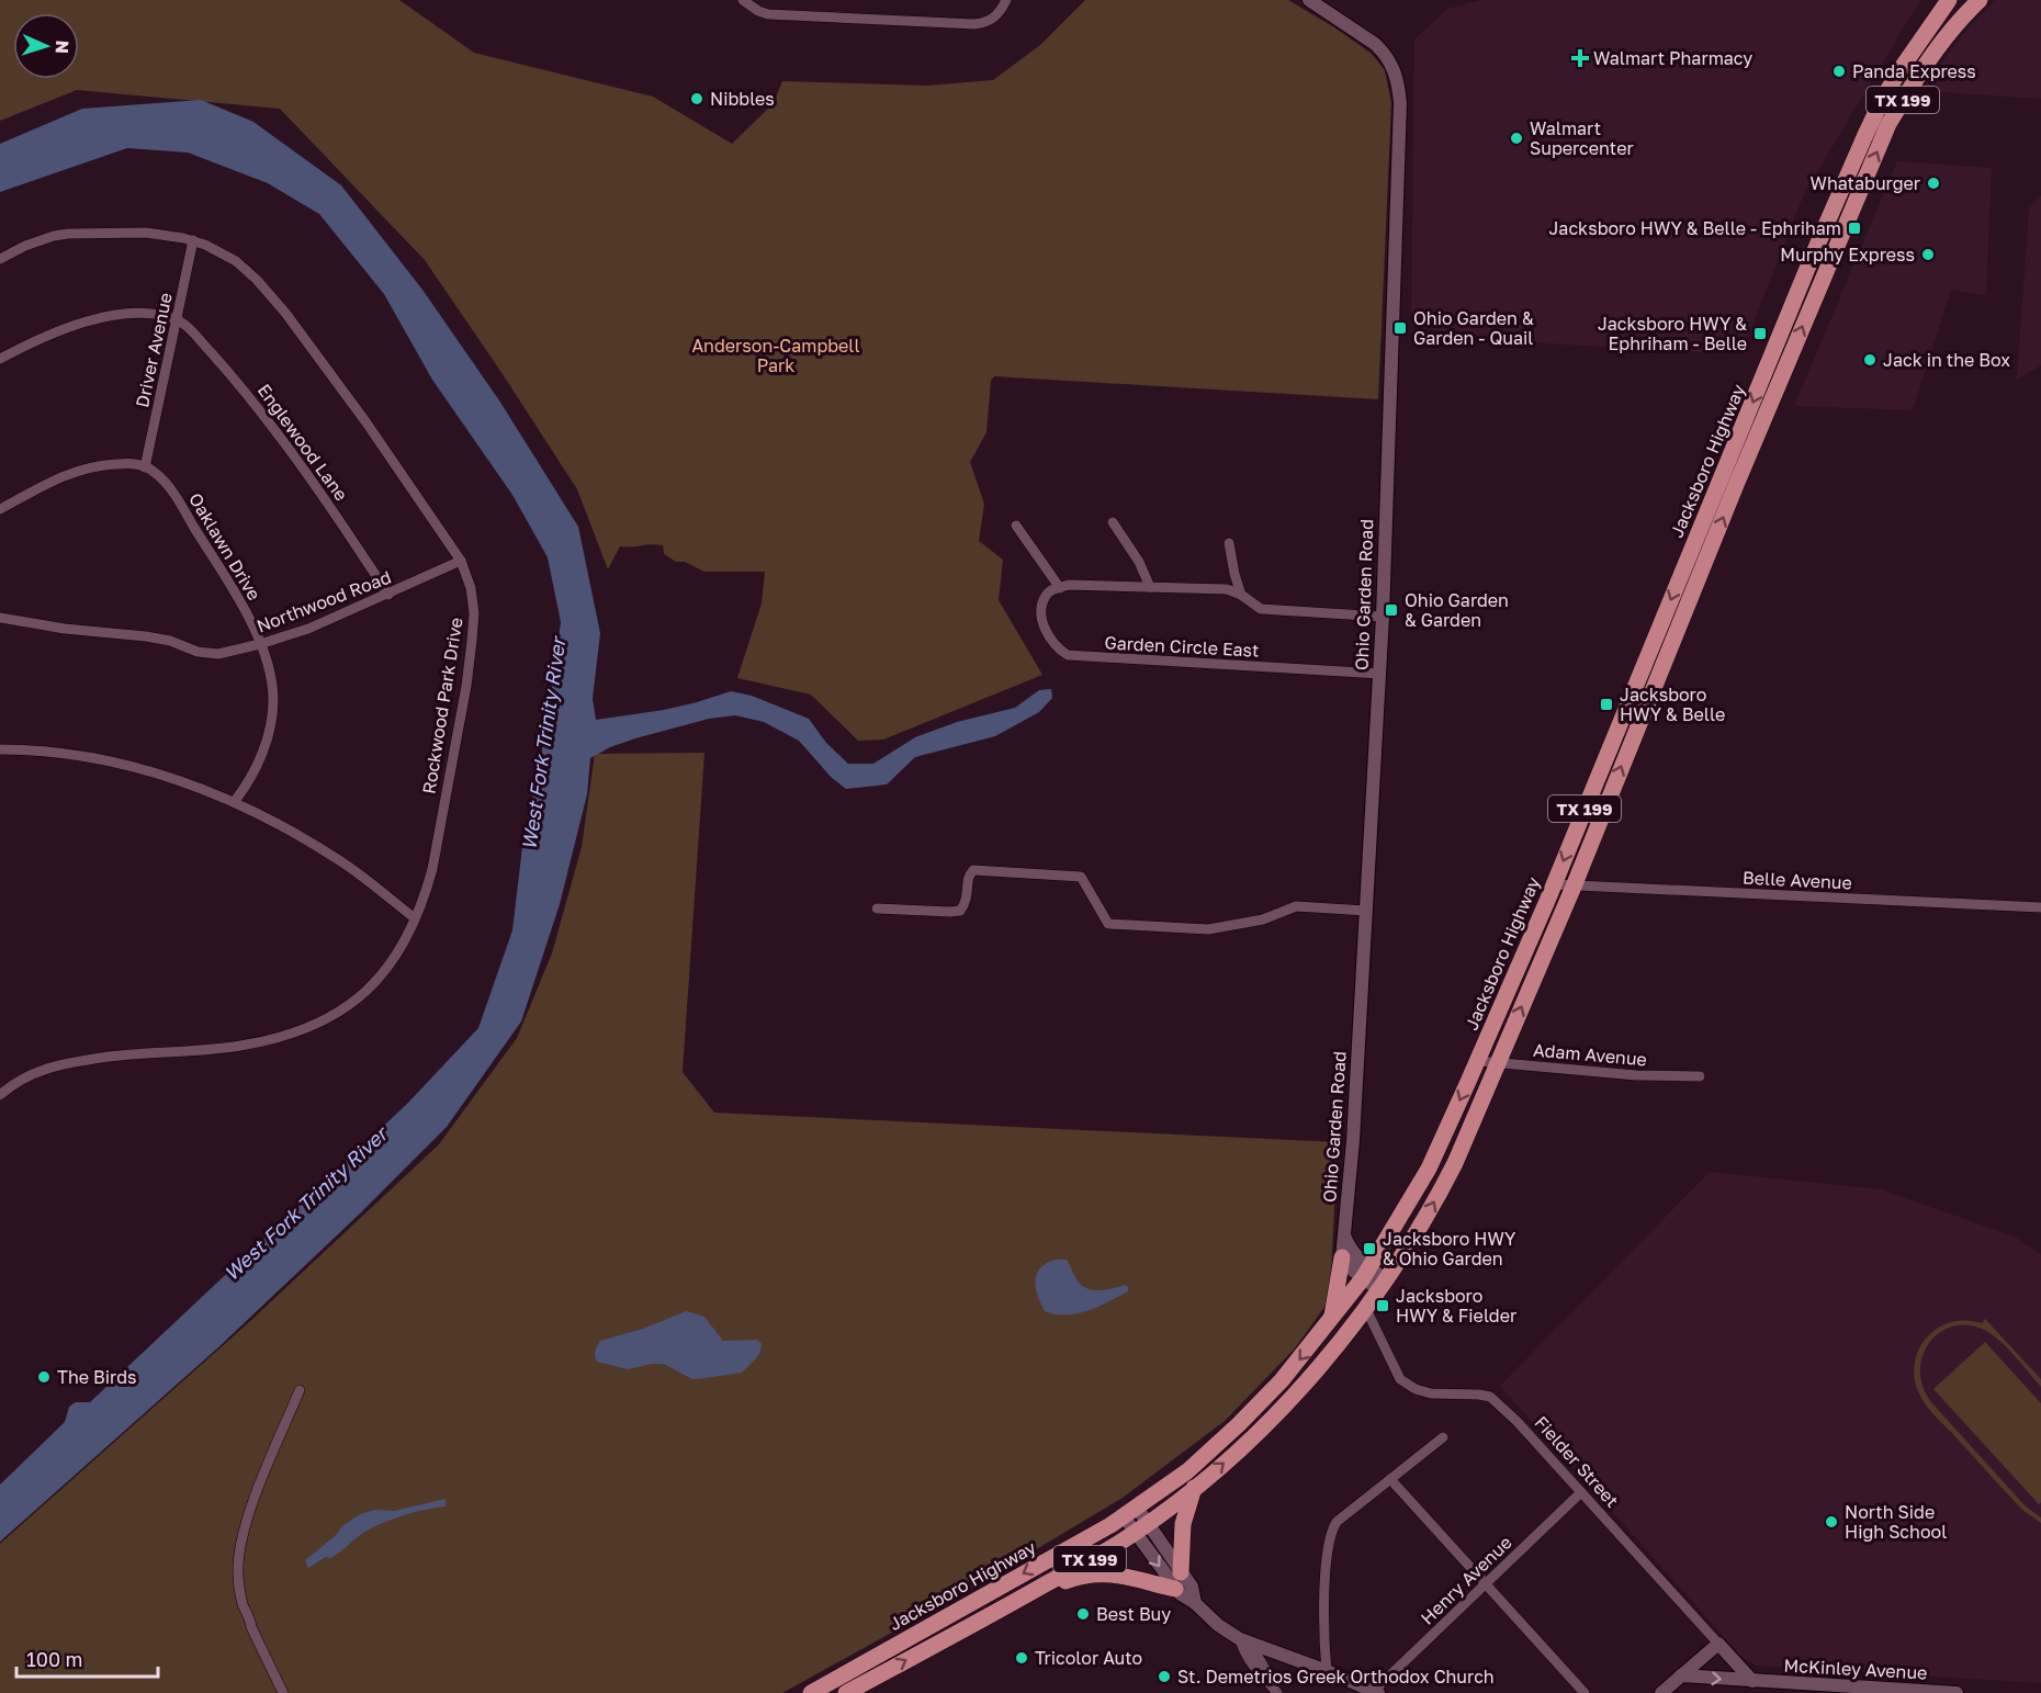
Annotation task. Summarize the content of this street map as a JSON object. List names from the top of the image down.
{
  "streets": {
    "main road": ["TX 199", "Jacksboro Highway"],
    "street": [
      "Driver Avenue",
      "Englewood Lane",
      "Oaklawn Drive",
      "Ohio Garden Road",
      "Northwood Road",
      "Garden Circle East",
      "Rockwood Park Drive",
      "Belle Avenue",
      "Adam Avenue",
      "Fielder Street",
      "Henry Avenue",
      "McKinley Avenue"
    ]
  },
  "crossings": [
    ["Driver Avenue", "Englewood Lane"],
    ["Driver Avenue", "Oaklawn Drive"],
    ["Driver Avenue", "Rockwood Park Drive"],
    ["Englewood Lane", "Northwood Road"],
    ["Jacksboro Highway", "Belle Avenue"],
    ["Jacksboro Highway", "Adam Avenue"],
    ["Jacksboro Highway", "Fielder Street"],
    ["Oaklawn Drive", "Northwood Road"],
    ["Ohio Garden Road", "Garden Circle East"],
    ["Northwood Road", "Rockwood Park Drive"],
    ["Fielder Street", "Henry Avenue"],
    ["Fielder Street", "McKinley Avenue"]
  ],
  "water": ["West Fork Trinity River"],
  "parks": ["Anderson-Campbell Park"],
  "places": {
    "health": ["Walmart Pharmacy"],
    "other": [
      "Panda Express",
      "Nibbles",
      "Walmart Supercenter",
      "Whataburger",
      "Murphy Express",
      "Jack in the Box",
      "The Birds",
      "North Side High School",
      "Best Buy",
      "Tricolor Auto",
      "St. Demetrios Greek Orthodox Church"
    ],
    "transit": [
      "Jacksboro HWY & Belle - Ephriham",
      "Ohio Garden & Garden - Quail",
      "Jacksboro HWY & Ephriham - Belle",
      "Ohio Garden & Garden",
      "Jacksboro HWY & Belle",
      "Jacksboro HWY & Ohio Garden",
      "Jacksboro HWY & Fielder"
    ]
  },
  "scale_bar": "100 m",
  "north": "right"
}
